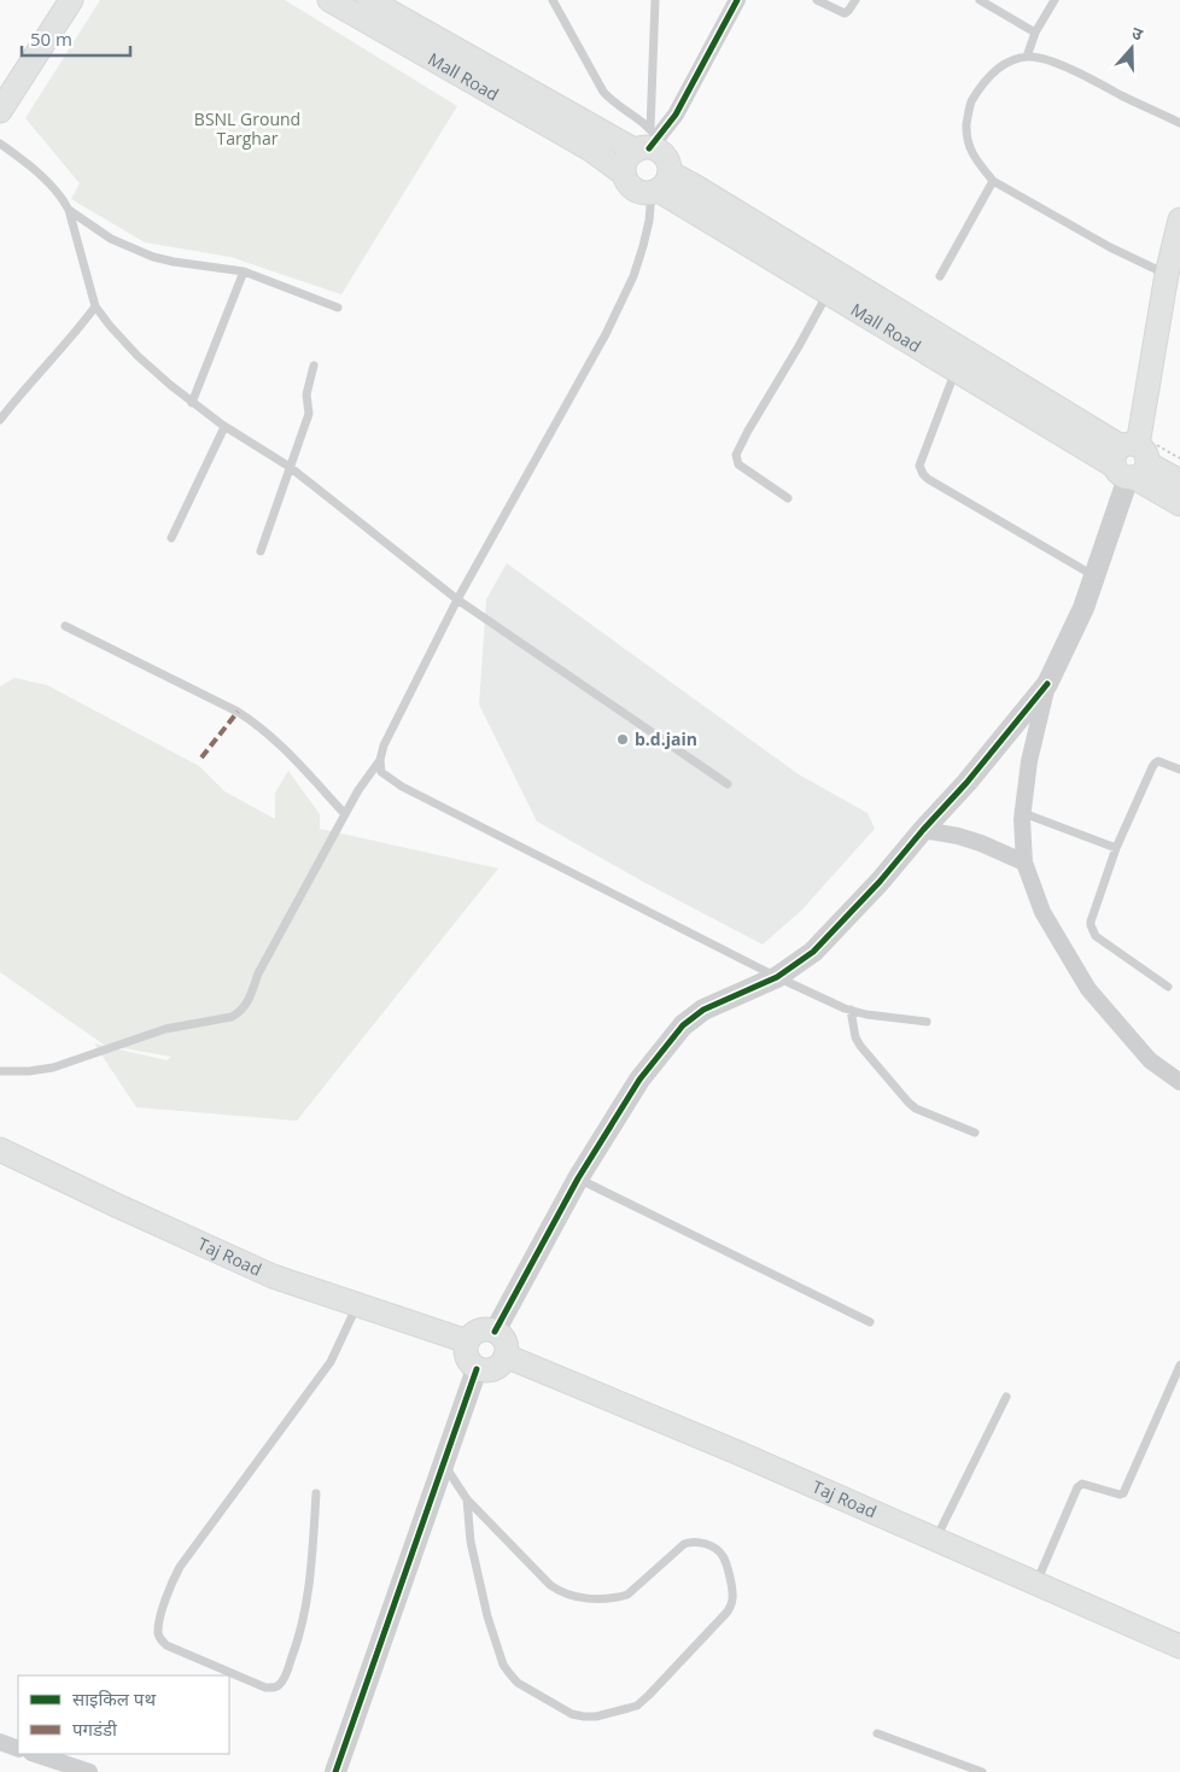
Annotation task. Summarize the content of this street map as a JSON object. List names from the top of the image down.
{
  "streets": {
    "main road": ["Mall Road", "Taj Road"]
  },
  "parks": ["BSNL Ground Targhar"],
  "places": ["b.d.jain"],
  "legend": ["साइकिल पथ", "पगडंडी"],
  "scale_bar": "50 m",
  "north": "top"
}
